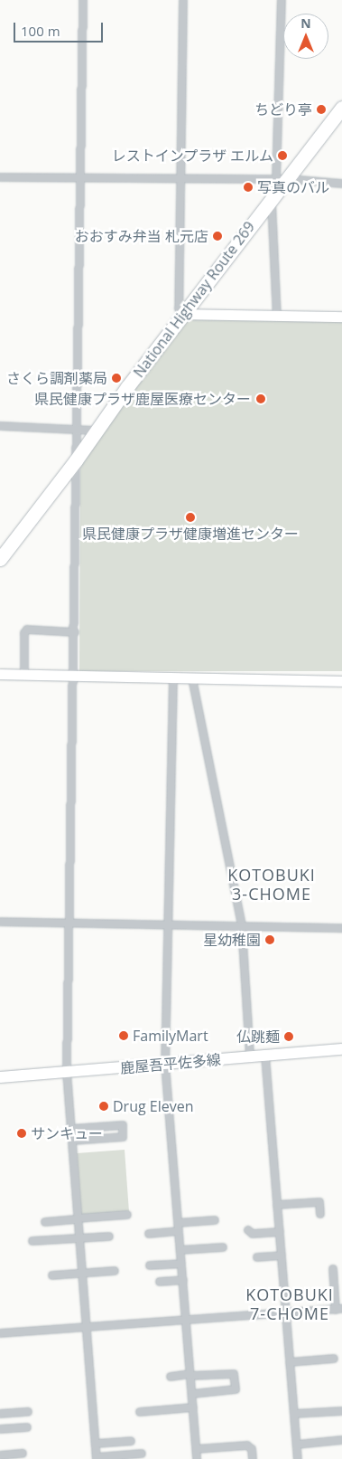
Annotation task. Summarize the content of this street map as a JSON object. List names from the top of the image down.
{
  "streets": {
    "highway": ["National Highway Route 269"],
    "main road": ["鹿屋吾平佐多線"]
  },
  "districts": ["KOTOBUKI 3-CHOME", "KOTOBUKI 7-CHOME"],
  "places": [
    "ちどり亭",
    "レストインプラザ エルム",
    "写真のバル",
    "おおすみ弁当 札元店",
    "さくら調剤薬局",
    "県民健康プラザ鹿屋医療センター",
    "県民健康プラザ健康増進センター",
    "星幼稚園",
    "FamilyMart",
    "仏跳麺",
    "Drug Eleven",
    "サンキュー"
  ],
  "scale_bar": "100 m",
  "north": "top"
}
